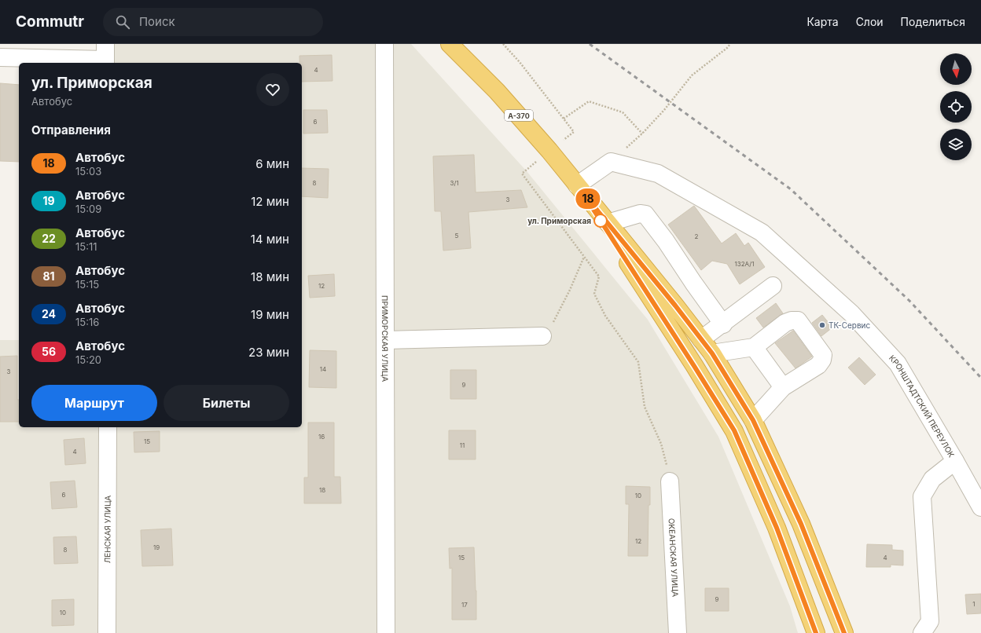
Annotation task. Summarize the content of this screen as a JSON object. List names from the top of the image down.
{
  "streets": {
    "highway": ["А-370"],
    "street": [
      "ПРИМОРСКАЯ УЛИЦА",
      "КРОНШТАДТСКИЙ ПЕРЕУЛОК",
      "ЛЕНСКАЯ УЛИЦА",
      "ОКЕАНСКАЯ УЛИЦА"
    ]
  },
  "places": ["ул. Приморская", "ТК-Сервис"],
  "lines": ["bus line 18"],
  "house_numbers": [
    "4",
    "6",
    "8",
    "3/1",
    "3",
    "5",
    "2",
    "132А/1",
    "12",
    "14",
    "3",
    "9",
    "16",
    "15",
    "11",
    "4",
    "18",
    "6",
    "10",
    "12",
    "19",
    "8",
    "15",
    "4",
    "9",
    "1",
    "17",
    "10"
  ],
  "north": "bottom",
  "page": {
    "header": "Commutr",
    "search": "Поиск",
    "nav": ["Карта", "Слои", "Поделиться"],
    "on_map": "18",
    "heading": [
      ["ул. Приморская", "Автобус"],
      "Отправления"
    ],
    "list": [
      {
        "mark": "18",
        "name": "Автобус",
        "note": "15:03",
        "value": "6 мин"
      },
      {
        "mark": "19",
        "name": "Автобус",
        "note": "15:09",
        "value": "12 мин"
      },
      {
        "mark": "22",
        "name": "Автобус",
        "note": "15:11",
        "value": "14 мин"
      },
      {
        "mark": "81",
        "name": "Автобус",
        "note": "15:15",
        "value": "18 мин"
      },
      {
        "mark": "24",
        "name": "Автобус",
        "note": "15:16",
        "value": "19 мин"
      },
      {
        "mark": "56",
        "name": "Автобус",
        "note": "15:20",
        "value": "23 мин"
      }
    ],
    "buttons": ["Маршрут", "Билеты"]
  }
}
